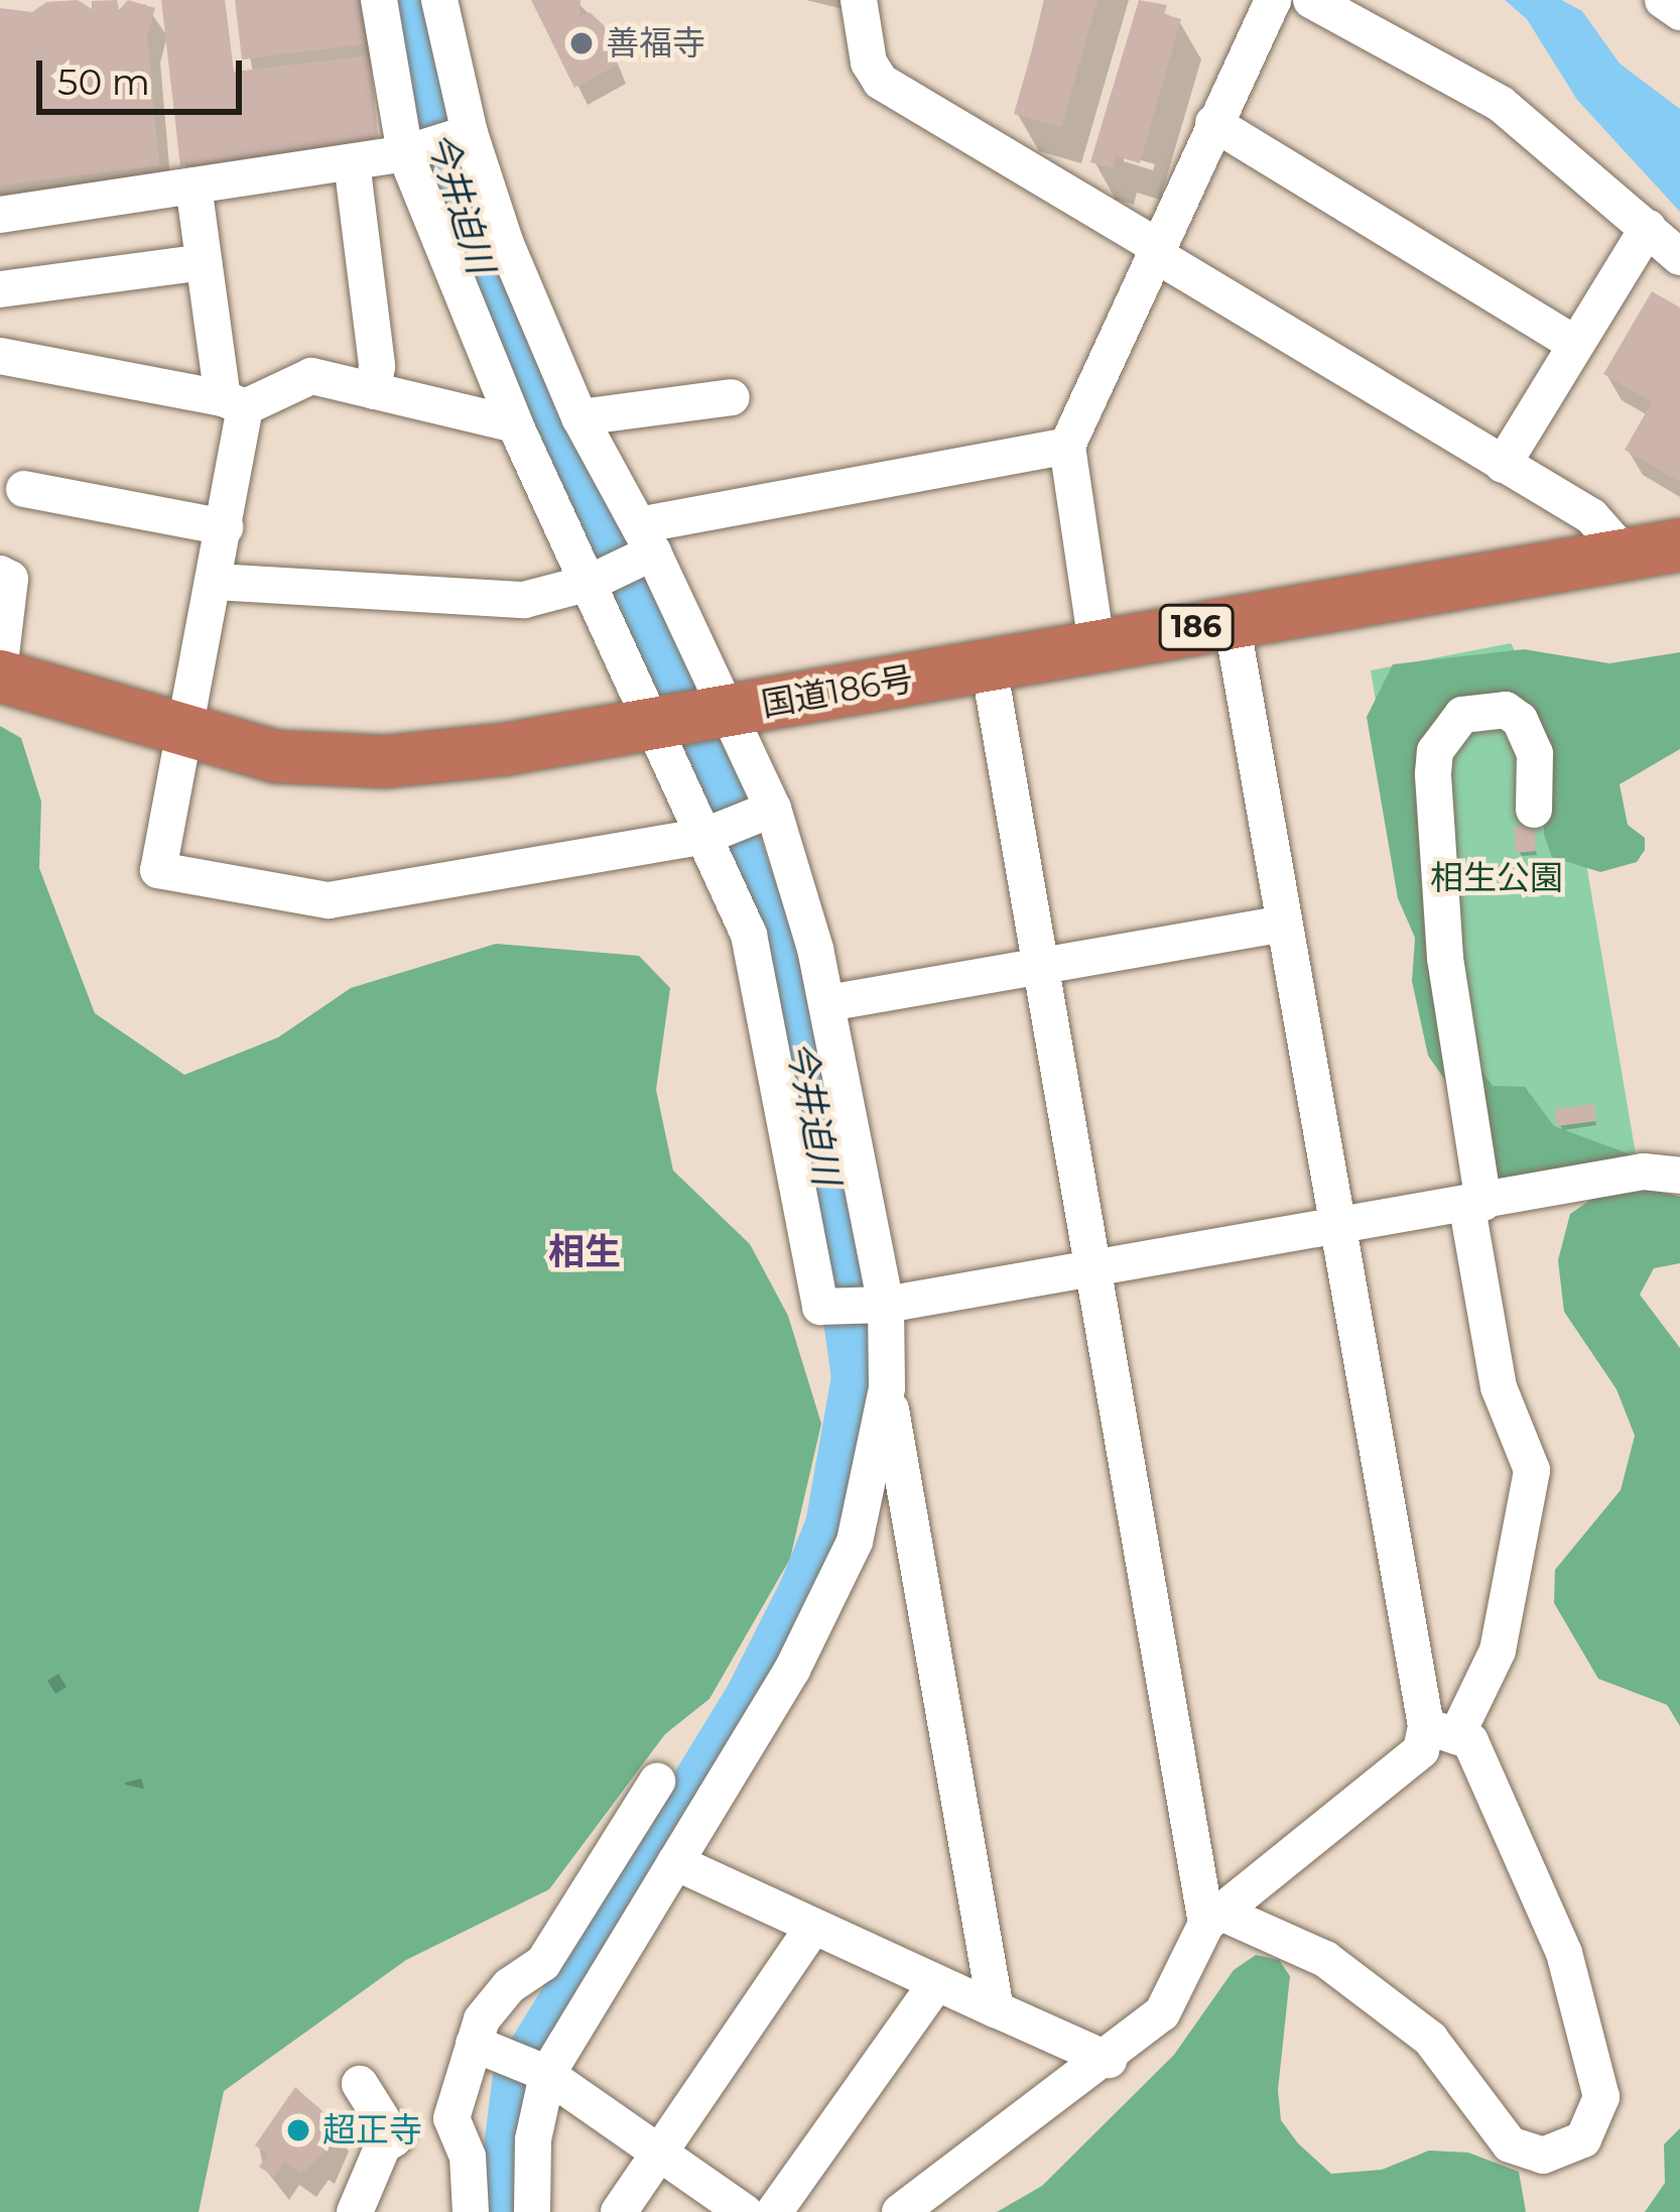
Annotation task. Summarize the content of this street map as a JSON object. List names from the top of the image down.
{
  "streets": {
    "highway": ["186", "国道186号"]
  },
  "districts": ["相生"],
  "water": ["今井迫川"],
  "parks": ["相生公園"],
  "places": ["善福寺", "超正寺"],
  "scale_bar": "50 m"
}
